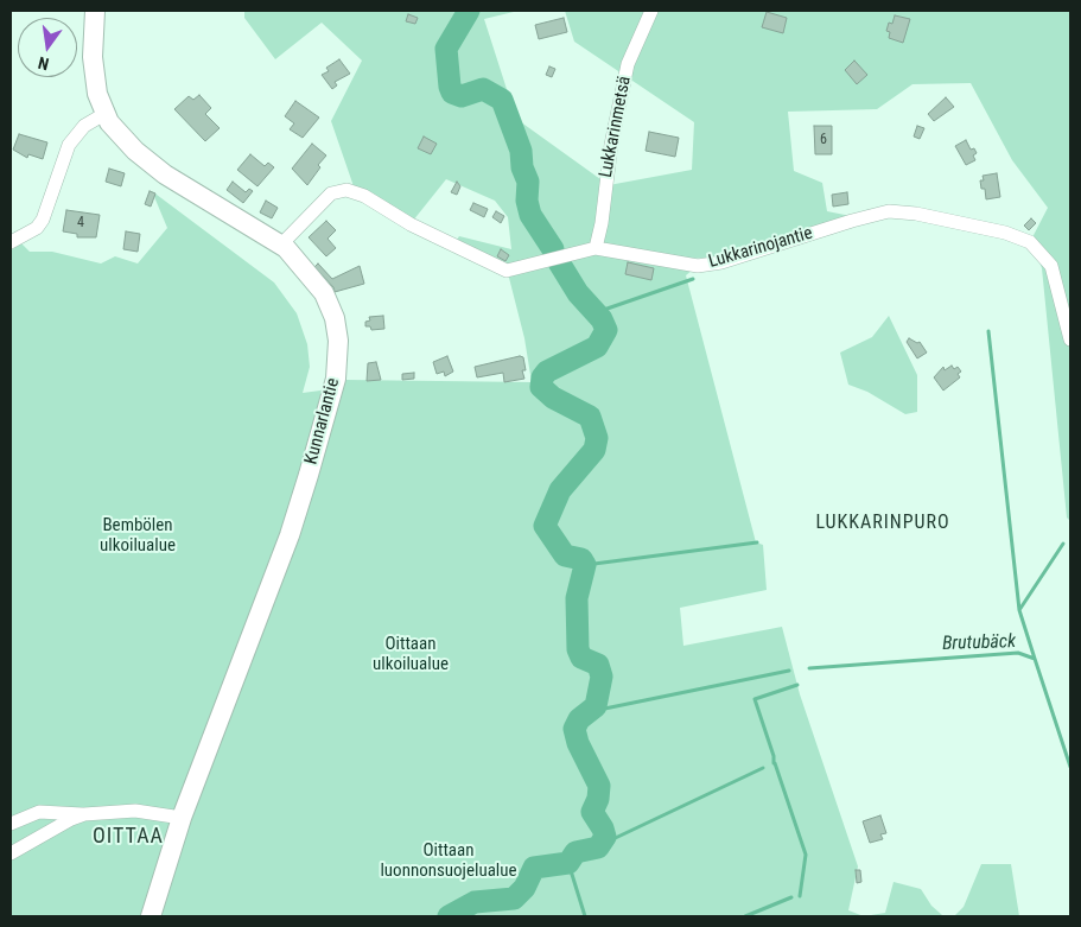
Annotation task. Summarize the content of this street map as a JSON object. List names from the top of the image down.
{
  "streets": {
    "main road": ["Kunnarlantie"],
    "street": ["Lukkarinmetsä", "Lukkarinojantie"]
  },
  "crossings": [
    ["Lukkarinmetsä", "Lukkarinojantie"],
    ["Lukkarinojantie", "Kunnarlantie"]
  ],
  "districts": ["LUKKARINPURO", "OITTAA"],
  "water": ["Brutubäck"],
  "parks": ["Bembölen ulkoilualue", "Oittaan ulkoilualue", "Oittaan luonnonsuojelualue"],
  "house_numbers": ["6", "4"],
  "north": "bottom"
}
